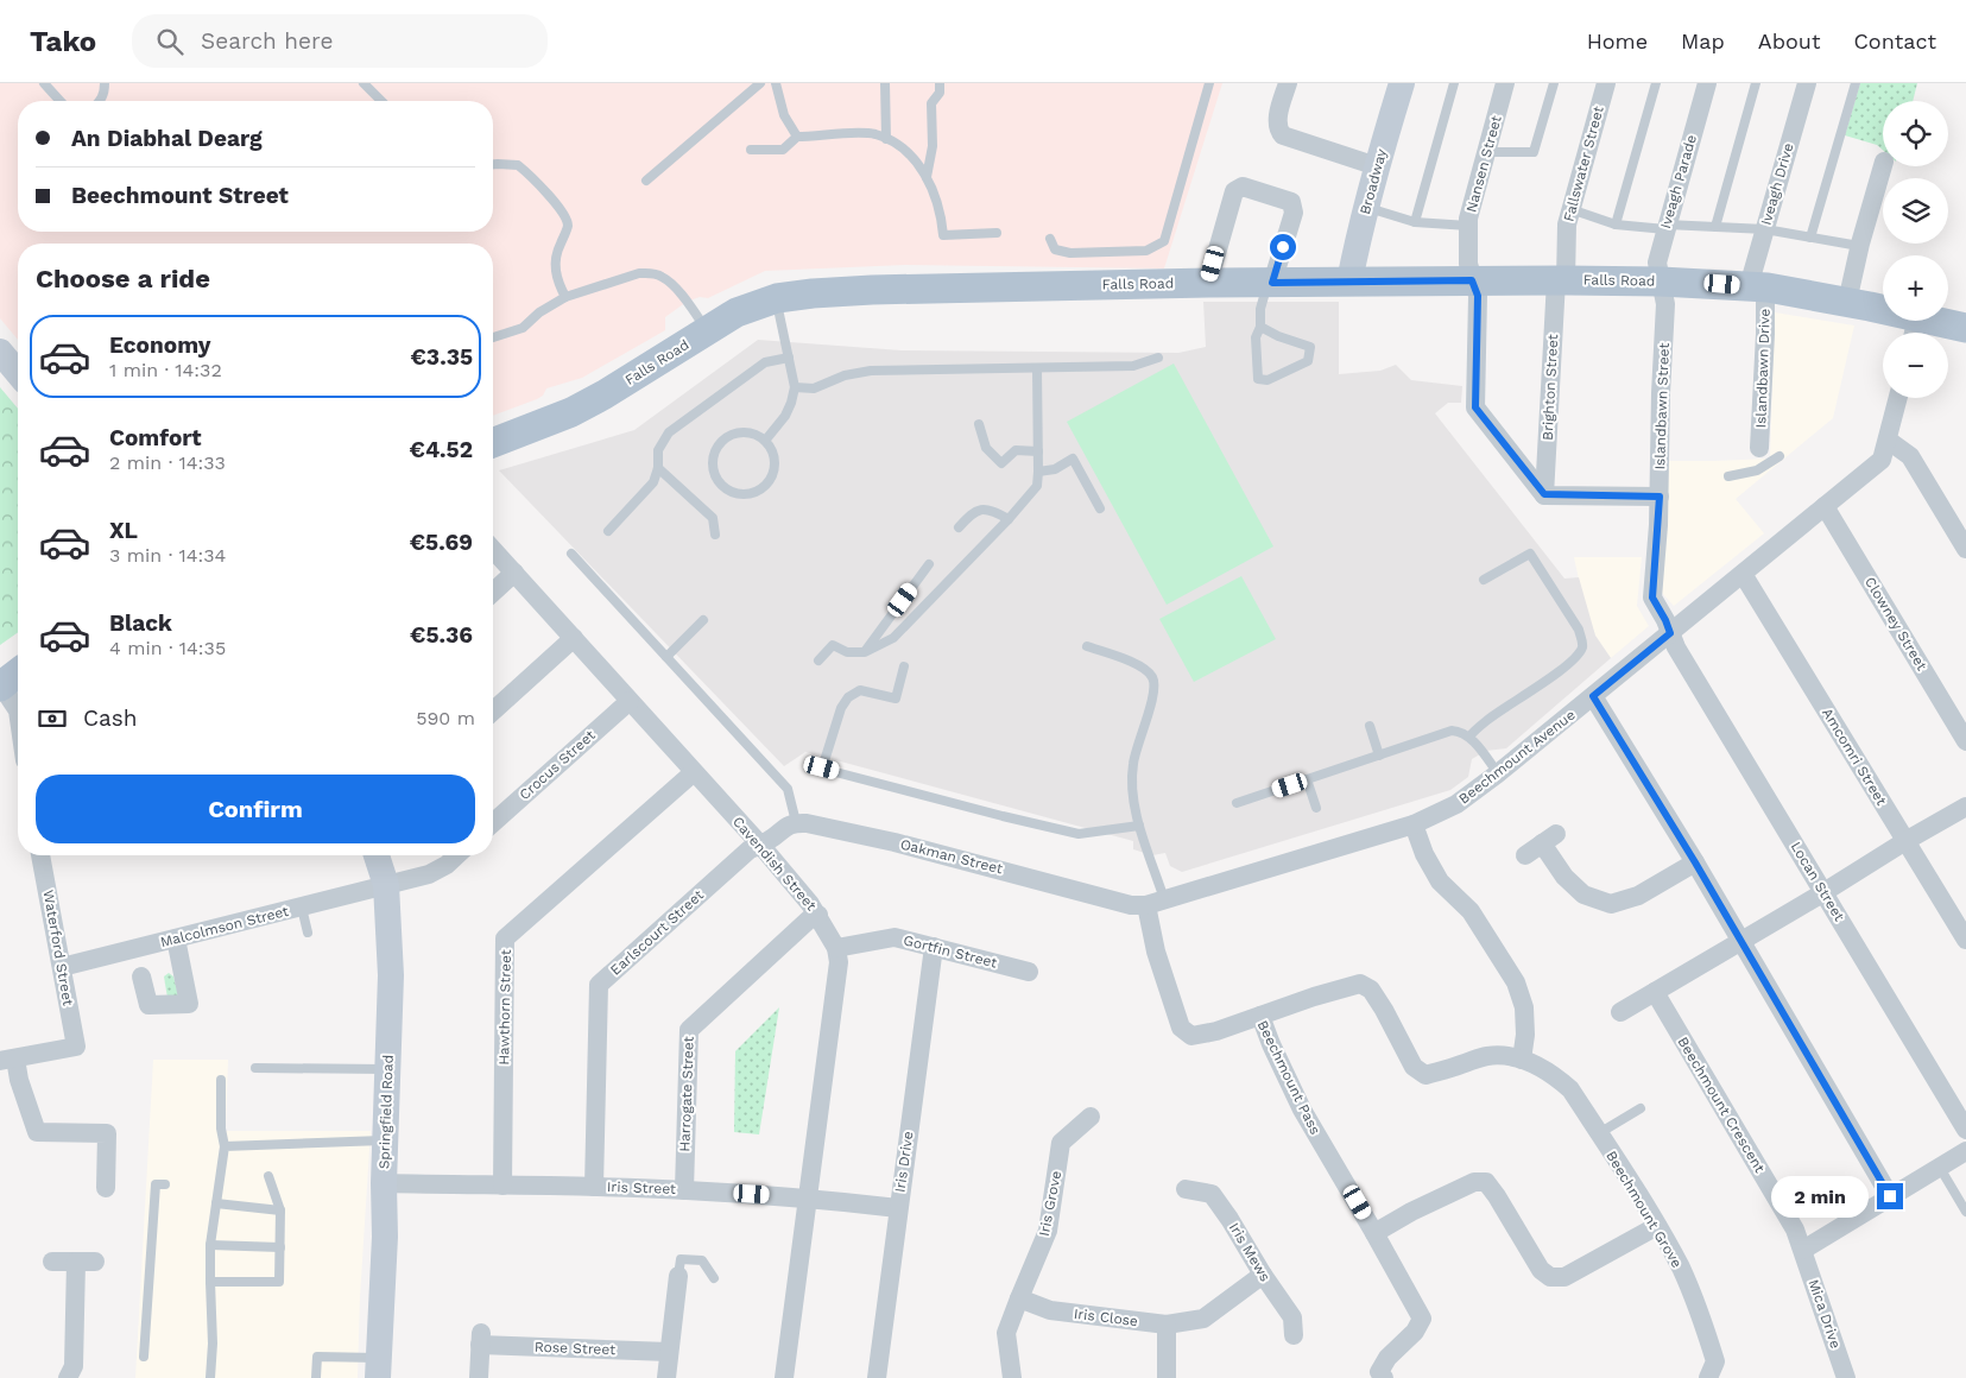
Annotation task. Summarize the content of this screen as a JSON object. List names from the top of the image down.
{
  "streets": {
    "main road": ["Broadway", "Falls Road", "Springfield Road"],
    "street": [
      "Nansen Street",
      "Fallswater Street",
      "Iveagh Parade",
      "Iveagh Drive",
      "Islandbawn Drive",
      "Brighton Street",
      "Islandbawn Street",
      "Clowney Street",
      "Beechmount Avenue",
      "Amcomri Street",
      "Crocus Street",
      "Oakman Street",
      "Cavendish Street",
      "Locan Street",
      "Malcolmson Street",
      "Earlscourt Street",
      "Waterford Street",
      "Gortfin Street",
      "Hawthorn Street",
      "Beechmount Pass",
      "Harrogate Street",
      "Beechmount Crescent",
      "Iris Drive",
      "Iris Street",
      "Iris Grove",
      "Beechmount Grove",
      "Iris Mews",
      "Mica Drive",
      "Iris Close",
      "Rose Street"
    ]
  },
  "crossings": [
    ["Nansen Street", "Falls Road"],
    ["Nansen Street", "Brighton Street"],
    ["Fallswater Street", "Falls Road"],
    ["Fallswater Street", "Brighton Street"],
    ["Broadway", "Falls Road"],
    ["Iveagh Parade", "Falls Road"],
    ["Iveagh Parade", "Islandbawn Street"],
    ["Iveagh Drive", "Falls Road"],
    ["Iveagh Drive", "Islandbawn Drive"],
    ["Falls Road", "Islandbawn Drive"],
    ["Falls Road", "Brighton Street"],
    ["Falls Road", "Islandbawn Street"],
    ["Islandbawn Street", "Beechmount Avenue"],
    ["Islandbawn Street", "Locan Street"],
    ["Clowney Street", "Beechmount Avenue"],
    ["Beechmount Avenue", "Amcomri Street"],
    ["Beechmount Avenue", "Oakman Street"],
    ["Beechmount Avenue", "Locan Street"],
    ["Beechmount Avenue", "Beechmount Pass"],
    ["Crocus Street", "Cavendish Street"],
    ["Oakman Street", "Beechmount Pass"],
    ["Cavendish Street", "Earlscourt Street"],
    ["Cavendish Street", "Gortfin Street"],
    ["Cavendish Street", "Hawthorn Street"],
    ["Cavendish Street", "Harrogate Street"],
    ["Cavendish Street", "Iris Street"],
    ["Malcolmson Street", "Waterford Street"],
    ["Malcolmson Street", "Springfield Road"],
    ["Earlscourt Street", "Iris Street"],
    ["Gortfin Street", "Iris Drive"],
    ["Hawthorn Street", "Iris Street"],
    ["Beechmount Pass", "Beechmount Grove"],
    ["Harrogate Street", "Iris Street"],
    ["Beechmount Crescent", "Mica Drive"],
    ["Springfield Road", "Iris Street"],
    ["Iris Drive", "Iris Street"],
    ["Iris Grove", "Iris Close"],
    ["Iris Mews", "Iris Close"]
  ],
  "page": {
    "header": "Tako",
    "search": "Search here",
    "nav": [
      "Home",
      "Map",
      "About",
      "Contact"
    ],
    "map_buttons": ["+", "−"],
    "banner": ["An Diabhal Dearg", "Beechmount Street"],
    "heading": "Choose a ride",
    "list": [
      {
        "name": "Economy",
        "note": "1 min · 14:32",
        "value": "€3.35"
      },
      {
        "name": "Comfort",
        "note": "2 min · 14:33",
        "value": "€4.52"
      },
      {
        "name": "XL",
        "note": "3 min · 14:34",
        "value": "€5.69"
      },
      {
        "name": "Black",
        "note": "4 min · 14:35",
        "value": "€5.36"
      }
    ],
    "pay": ["Cash", "590 m"],
    "buttons": "Confirm",
    "bubble": "2 min"
  }
}
